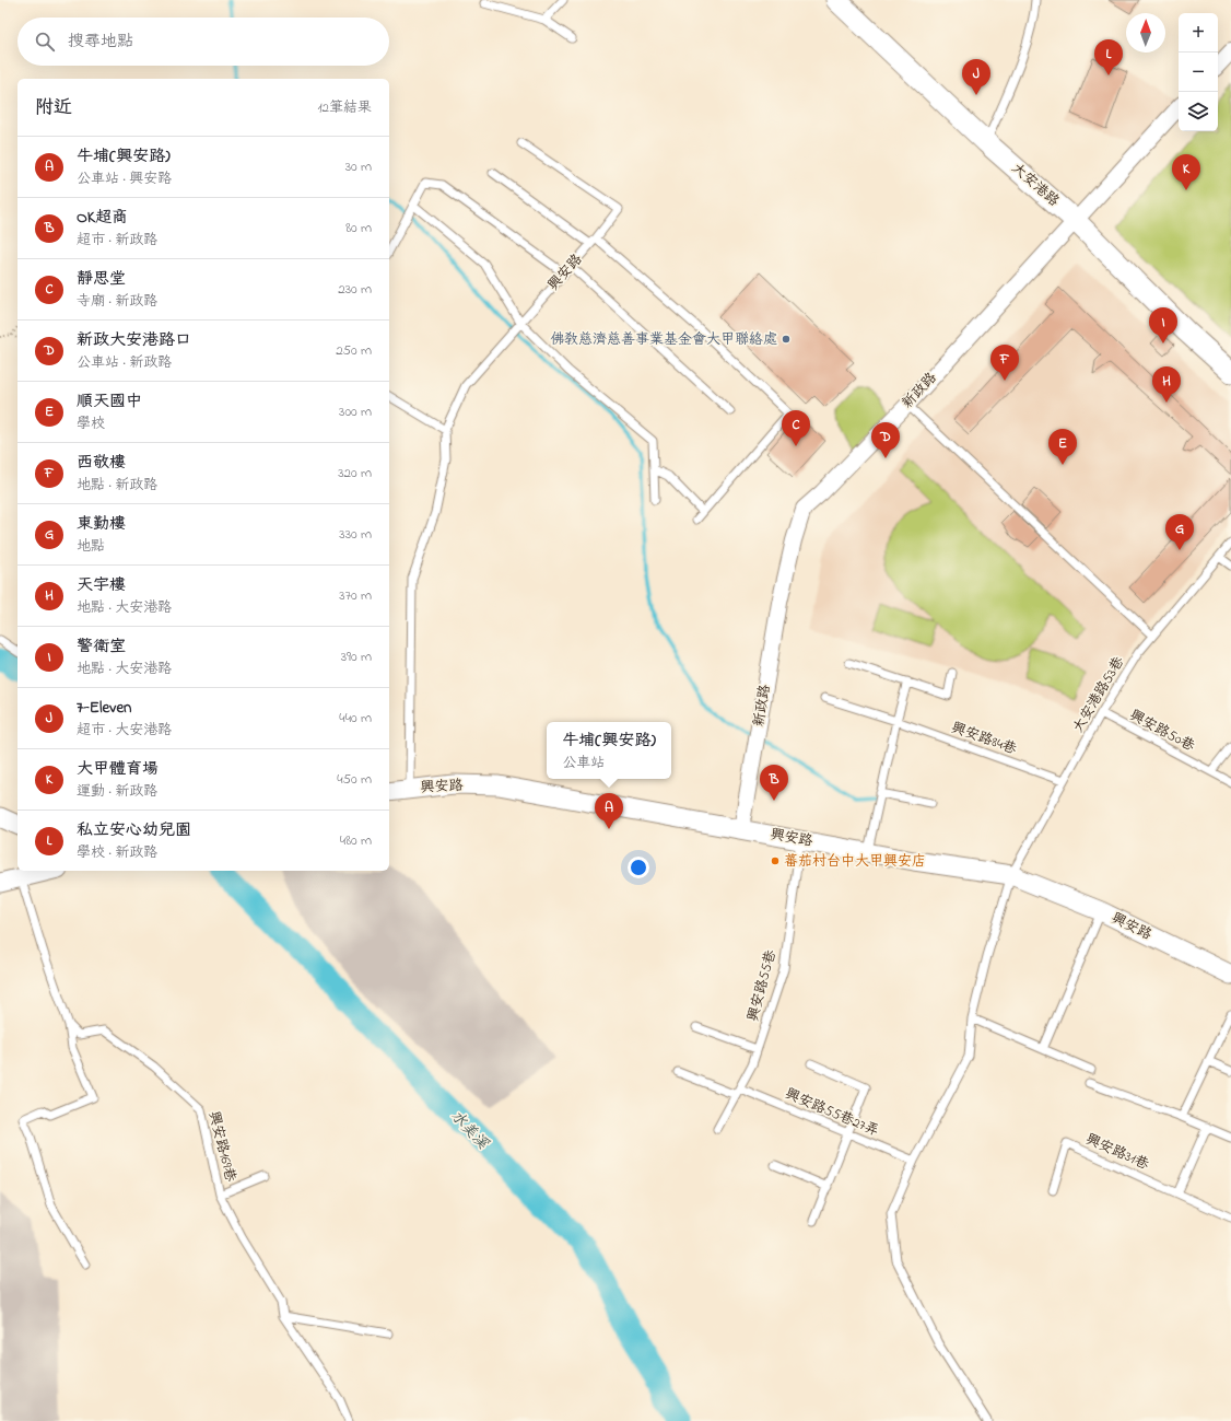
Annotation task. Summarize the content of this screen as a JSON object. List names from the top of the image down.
{
  "streets": {
    "main road": ["大安港路"],
    "street": ["興安路", "新政路"],
    "lane": [
      "大安港路53巷",
      "興安路50巷",
      "興安路84巷",
      "興安路55巷",
      "興安路55巷27弄",
      "興安路169巷",
      "興安路31巷"
    ]
  },
  "crossings": [
    ["大安港路", "新政路"],
    ["興安路", "新政路"],
    ["興安路", "大安港路53巷"],
    ["興安路", "興安路55巷"],
    ["大安港路53巷", "興安路50巷"],
    ["大安港路53巷", "興安路84巷"],
    ["大安港路53巷", "興安路55巷27弄"],
    ["興安路55巷", "興安路55巷27弄"]
  ],
  "water": ["水美溪"],
  "places": ["佛教慈濟慈善事業基金會大甲聯絡處", "蕃茄村台中大甲興安店"],
  "north": "top",
  "page": {
    "map_buttons": ["+", "−"],
    "search": "搜尋地點",
    "pins": [
      "L",
      "J",
      "K",
      "I",
      "F",
      "H",
      "C",
      "D",
      "E",
      "G",
      "B",
      "A"
    ],
    "heading": ["附近", "12筆結果"],
    "list": [
      {
        "mark": "A",
        "name": "牛埔(興安路)",
        "note": "公車站 · 興安路",
        "value": "30 m"
      },
      {
        "mark": "B",
        "name": "OK超商",
        "note": "超市 · 新政路",
        "value": "80 m"
      },
      {
        "mark": "C",
        "name": "靜思堂",
        "note": "寺廟 · 新政路",
        "value": "230 m"
      },
      {
        "mark": "D",
        "name": "新政大安港路口",
        "note": "公車站 · 新政路",
        "value": "250 m"
      },
      {
        "mark": "E",
        "name": "順天國中",
        "note": "學校",
        "value": "300 m"
      },
      {
        "mark": "F",
        "name": "西敬樓",
        "note": "地點 · 新政路",
        "value": "320 m"
      },
      {
        "mark": "G",
        "name": "東勤樓",
        "note": "地點",
        "value": "330 m"
      },
      {
        "mark": "H",
        "name": "天宇樓",
        "note": "地點 · 大安港路",
        "value": "370 m"
      },
      {
        "mark": "I",
        "name": "警衛室",
        "note": "地點 · 大安港路",
        "value": "390 m"
      },
      {
        "mark": "J",
        "name": "7-Eleven",
        "note": "超市 · 大安港路",
        "value": "440 m"
      },
      {
        "mark": "K",
        "name": "大甲體育場",
        "note": "運動 · 新政路",
        "value": "450 m"
      },
      {
        "mark": "L",
        "name": "私立安心幼兒園",
        "note": "學校 · 新政路",
        "value": "480 m"
      }
    ],
    "popup": ["牛埔(興安路)", "公車站"]
  }
}
